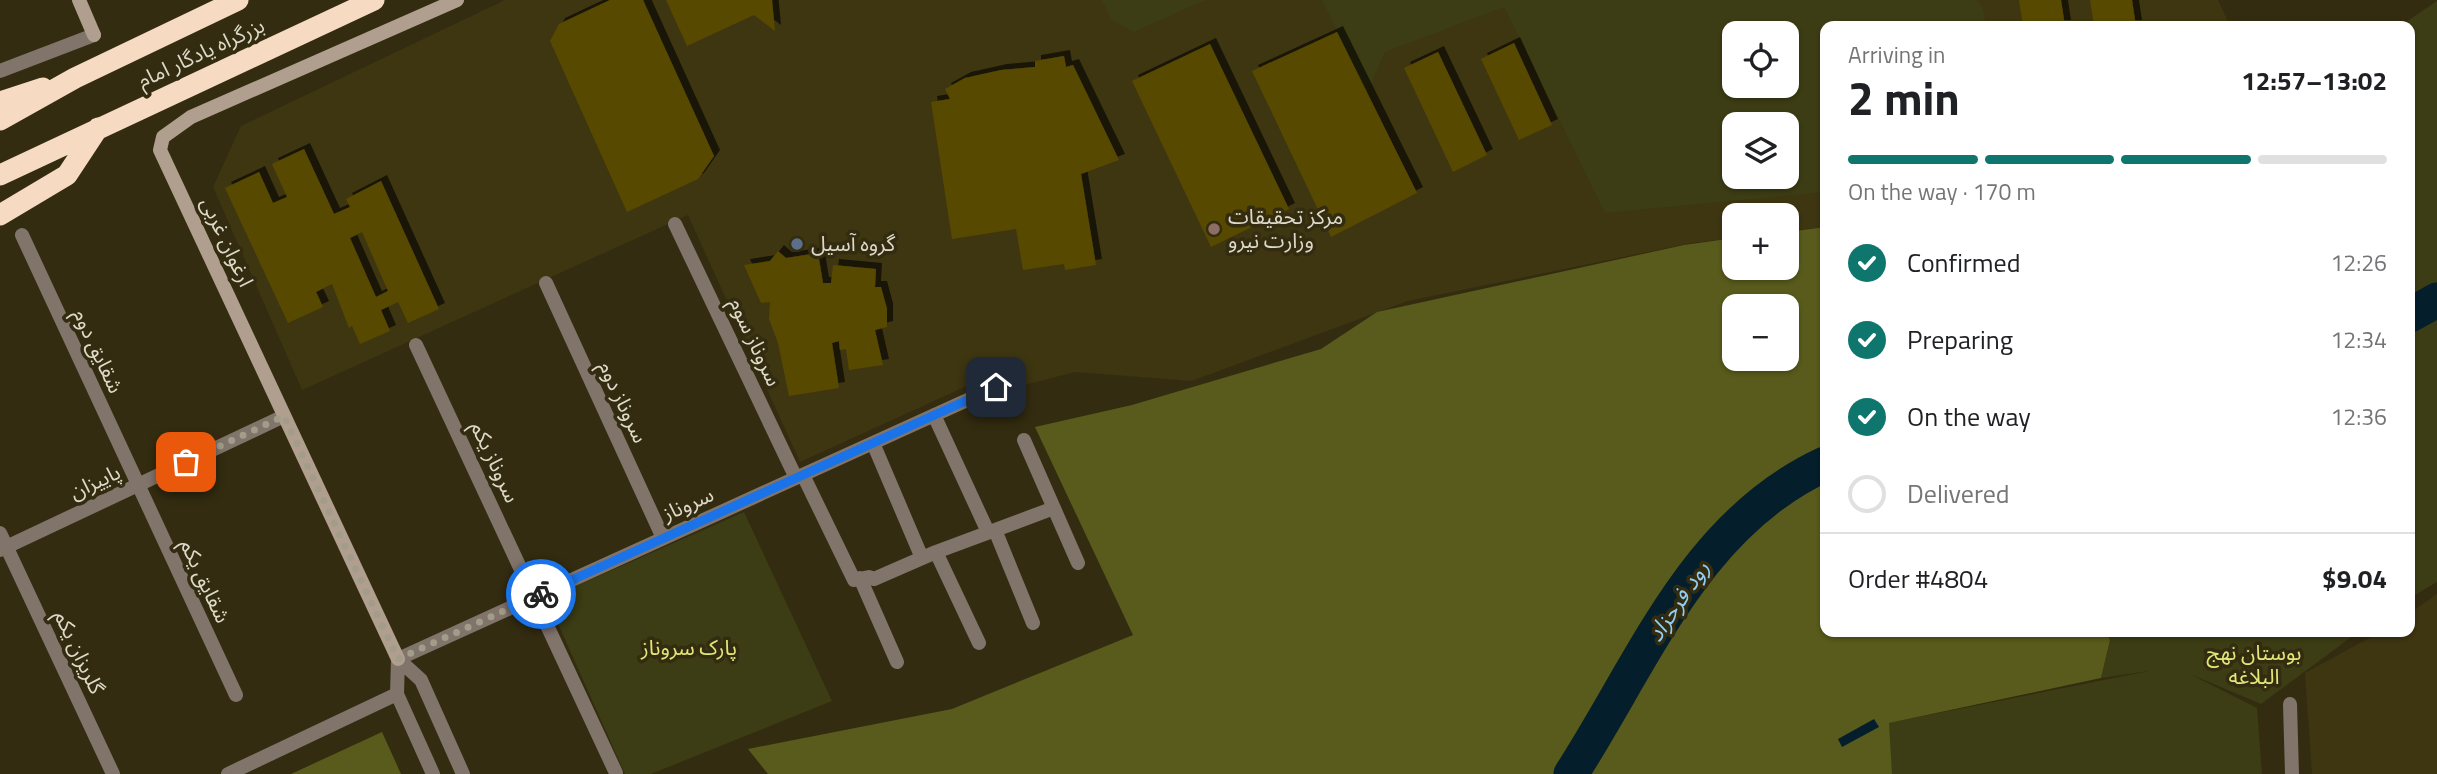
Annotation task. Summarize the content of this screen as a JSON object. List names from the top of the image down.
{
  "streets": {
    "highway": ["بزرگراه یادگار امام"],
    "street": [
      "ارغوان غربی",
      "سروناز سوم",
      "شقایق دوم",
      "سروناز دوم",
      "سروناز یکم",
      "پاییزان",
      "سروناز",
      "شقایق یکم",
      "گلریزان یکم"
    ]
  },
  "crossings": [
    ["ارغوان غربی", "پاییزان"],
    ["ارغوان غربی", "سروناز"],
    ["سروناز سوم", "سروناز"],
    ["شقایق دوم", "پاییزان"],
    ["شقایق دوم", "شقایق یکم"],
    ["سروناز دوم", "سروناز"],
    ["سروناز یکم", "سروناز"],
    ["پاییزان", "شقایق یکم"],
    ["پاییزان", "گلریزان یکم"]
  ],
  "water": ["رود فرحزاد"],
  "parks": ["پارک سروناز", "بوستان نهج البلاغه"],
  "places": ["مرکز تحقیقات وزارت نیرو", "گروه آسیل"],
  "page": {
    "map_buttons": ["+", "−"],
    "heading": ["2 min", "Arriving in", "12:57–13:02"],
    "panel": ["Order #4804", "$9.04"],
    "bar": "On the way · 170 m",
    "list": [
      ["Confirmed", "12:26"],
      ["Preparing", "12:34"],
      ["On the way", "12:36"],
      "Delivered"
    ]
  }
}
